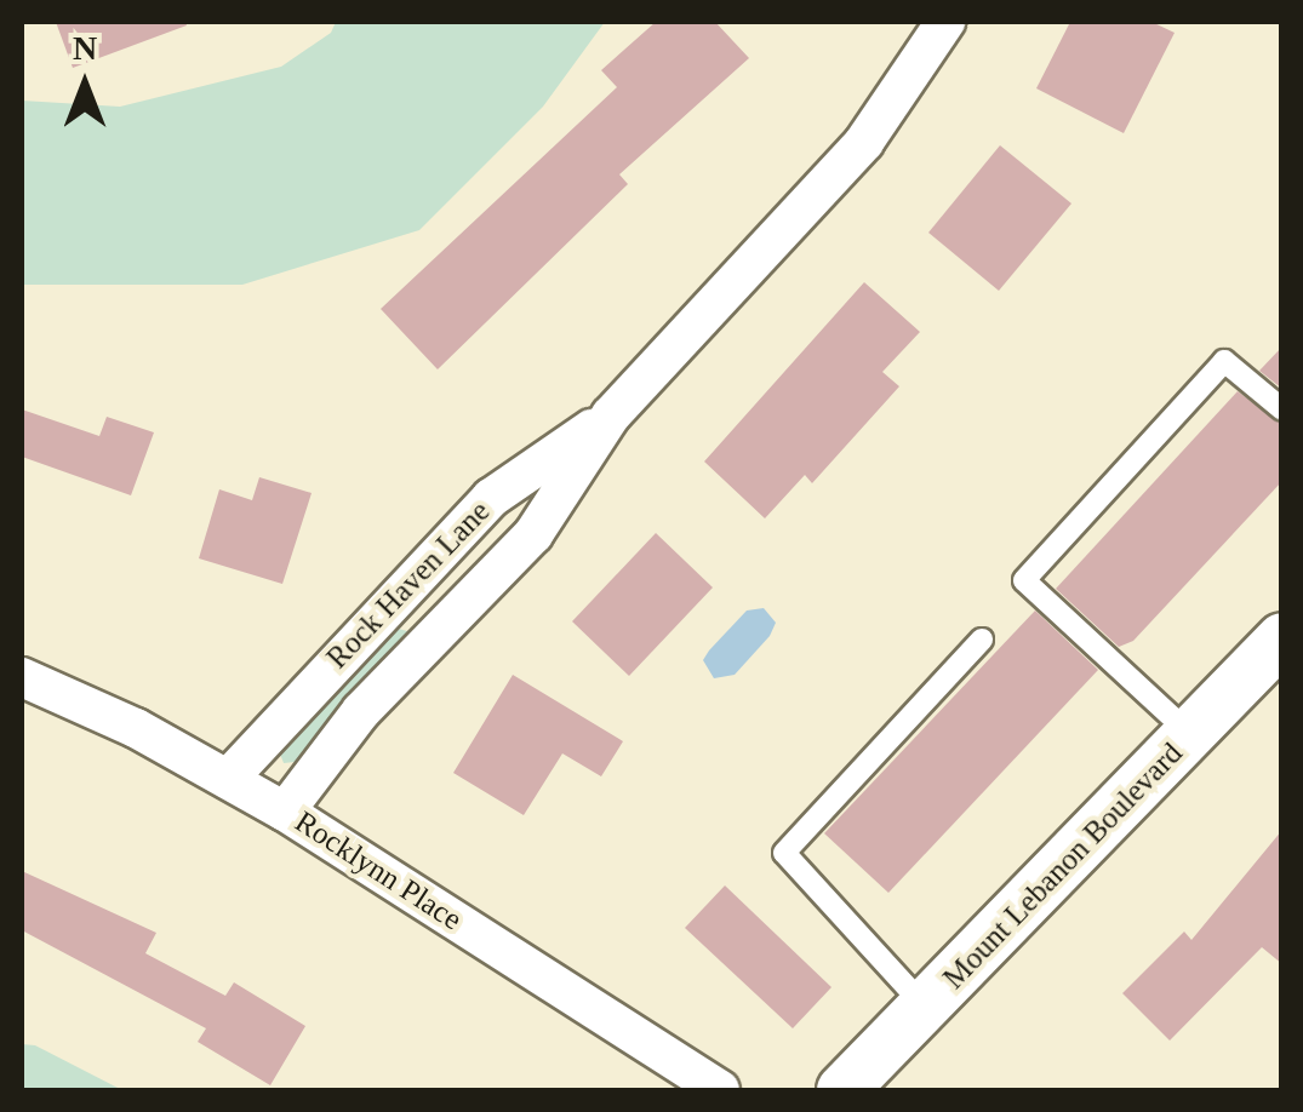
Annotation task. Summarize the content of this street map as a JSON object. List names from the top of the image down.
{
  "streets": {
    "street": ["Rock Haven Lane", "Mount Lebanon Boulevard", "Rocklynn Place"]
  },
  "crossings": [
    ["Rock Haven Lane", "Rocklynn Place"]
  ],
  "north": "top"
}
